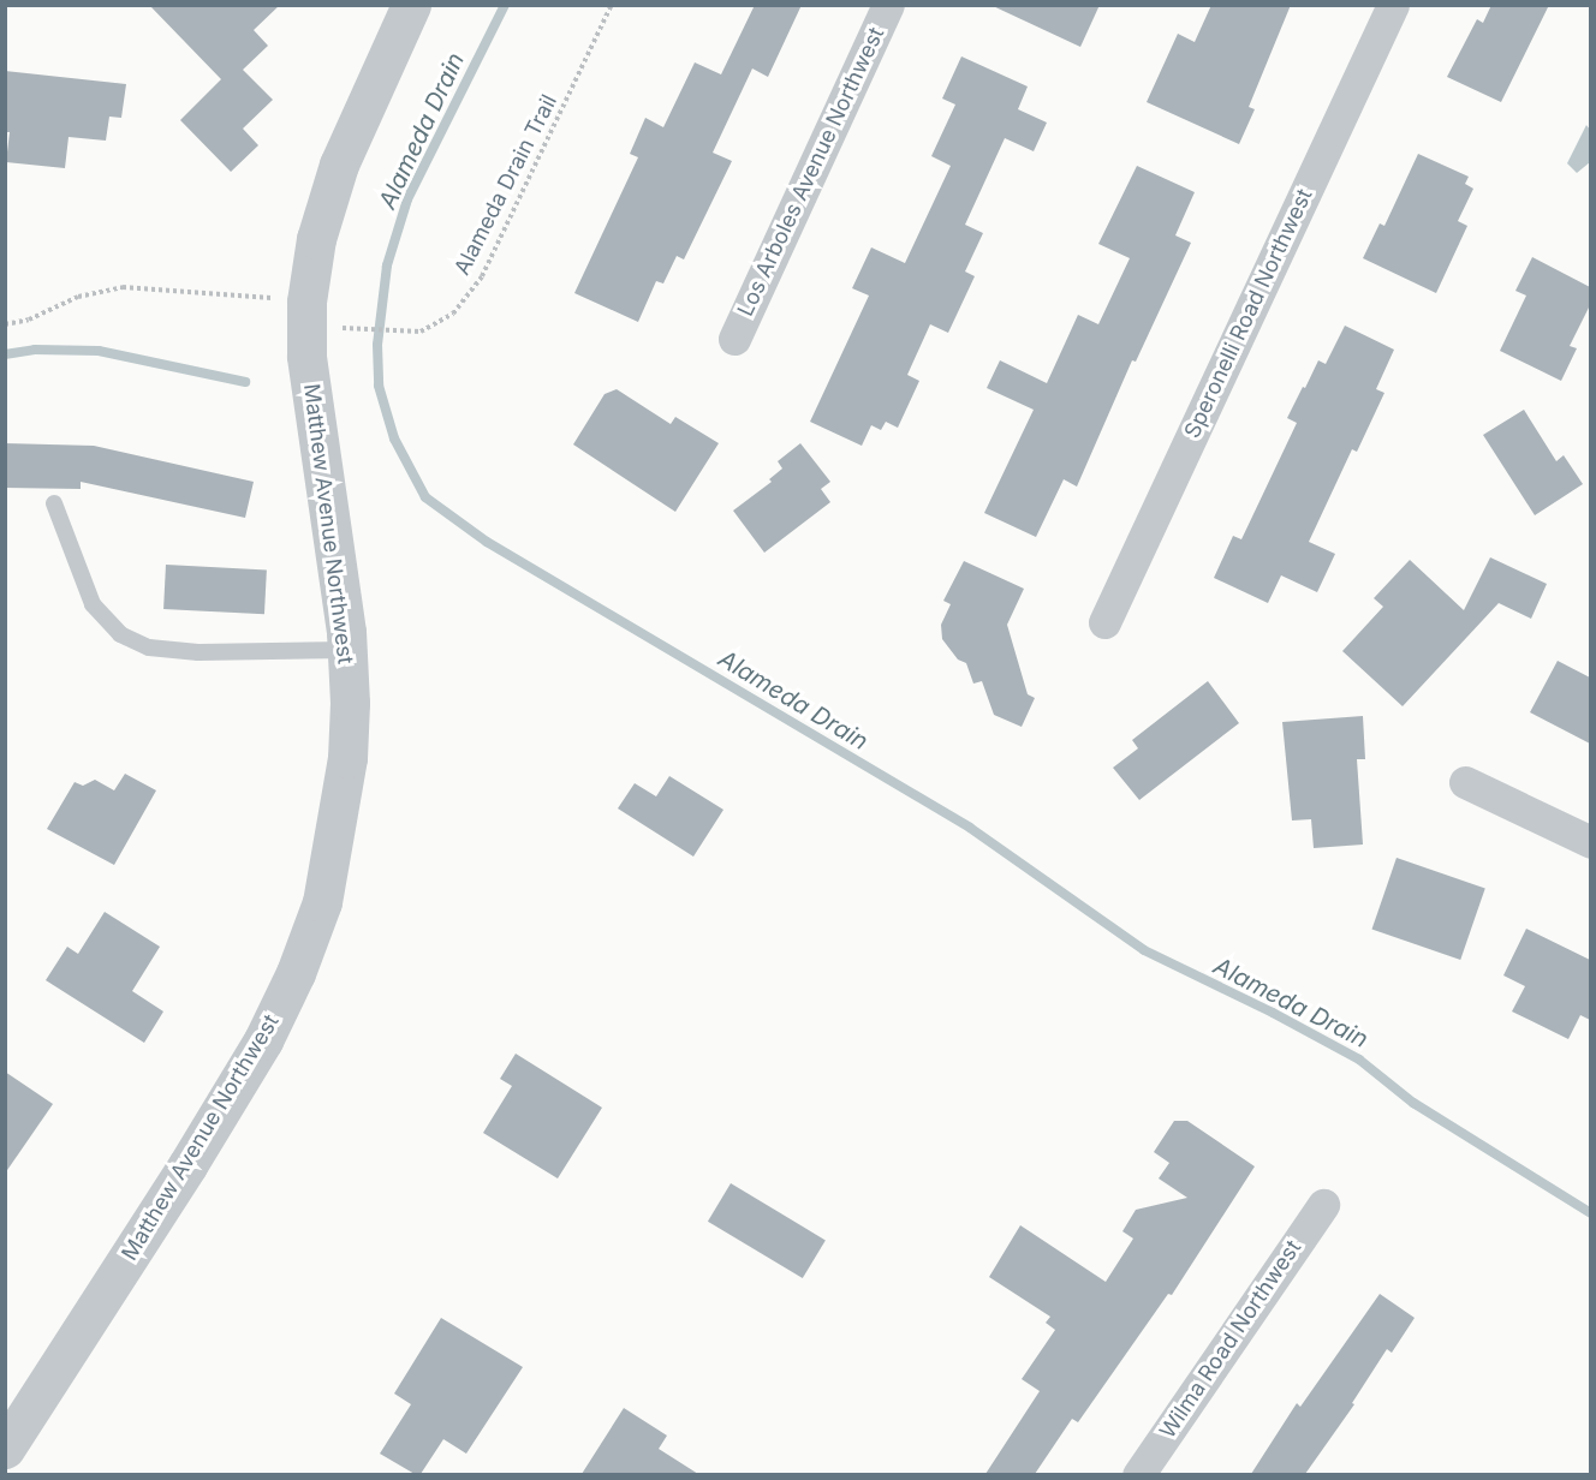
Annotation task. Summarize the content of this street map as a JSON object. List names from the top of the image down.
{
  "streets": {
    "street": [
      "Los Arboles Avenue Northwest",
      "Speronelli Road Northwest",
      "Matthew Avenue Northwest",
      "Wilma Road Northwest"
    ],
    "path": ["Alameda Drain Trail"]
  },
  "water": ["Alameda Drain"]
}
